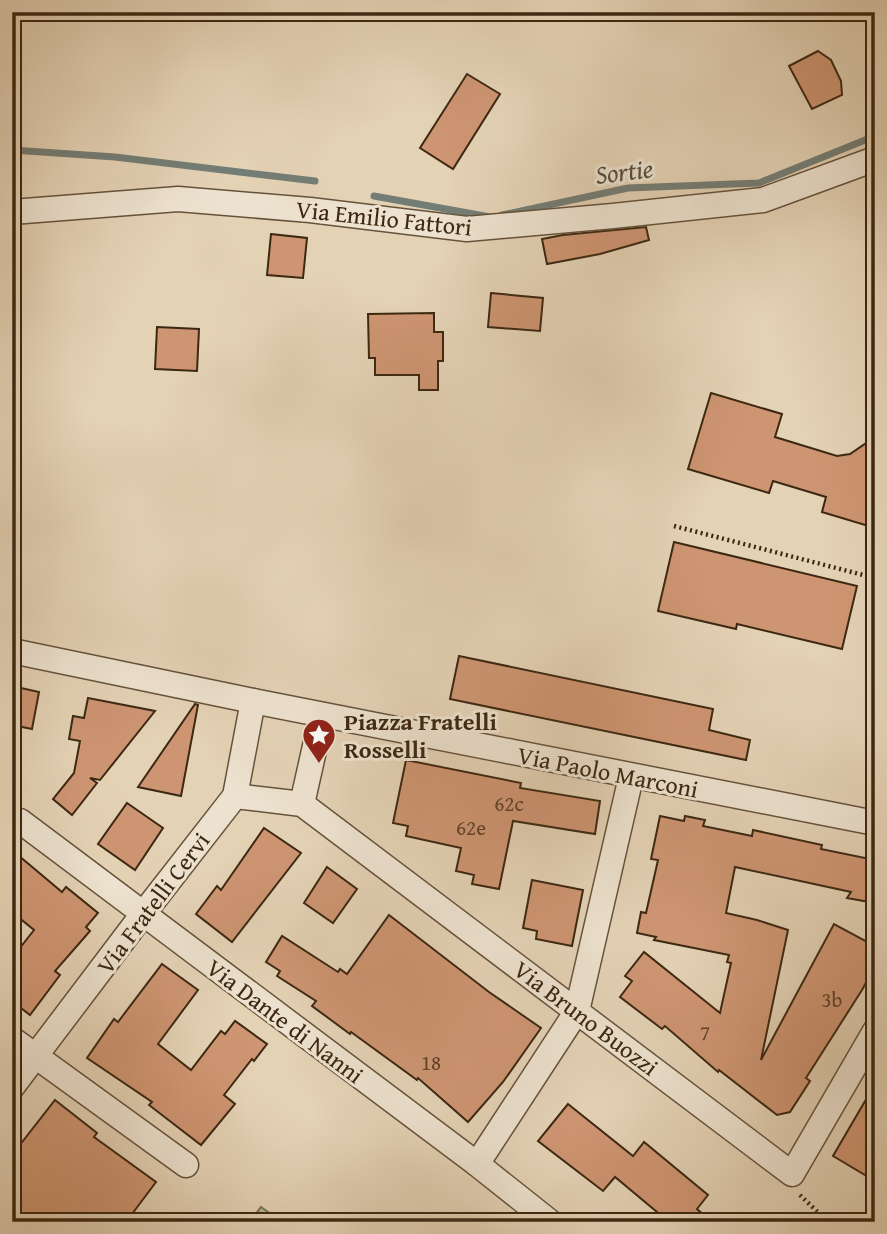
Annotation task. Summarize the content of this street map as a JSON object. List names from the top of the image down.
{
  "streets": {
    "street": [
      "Via Emilio Fattori",
      "Via Paolo Marconi",
      "Via Fratelli Cervi",
      "Via Bruno Buozzi",
      "Via Dante di Nanni"
    ]
  },
  "crossings": [
    ["Via Paolo Marconi", "Via Fratelli Cervi"],
    ["Via Fratelli Cervi", "Via Dante di Nanni"]
  ],
  "water": ["Sortie"],
  "places": {
    "place": ["Piazza Fratelli Rosselli"]
  },
  "house_numbers": [
    "62c",
    "62e",
    "3b",
    "7",
    "18"
  ]
}
